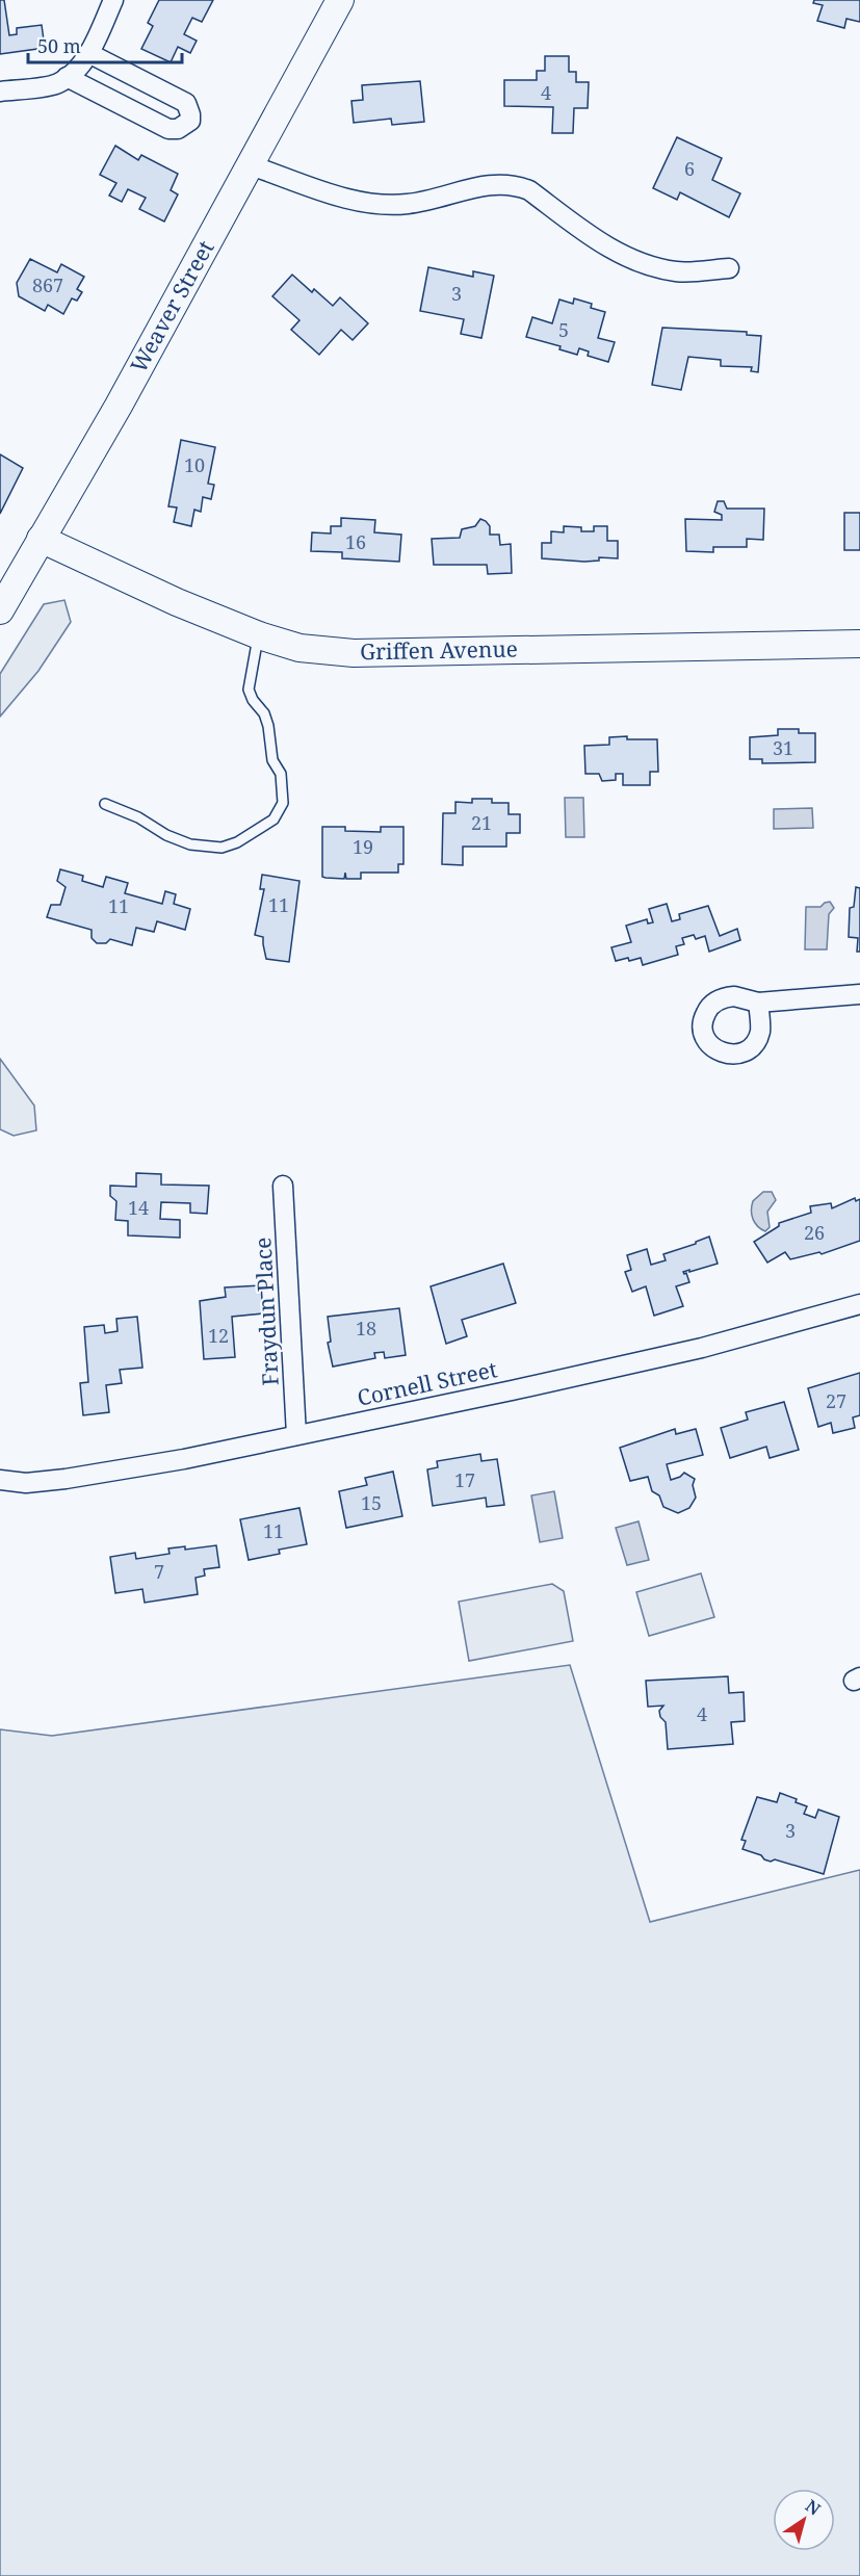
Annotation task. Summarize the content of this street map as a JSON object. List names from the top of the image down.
{
  "streets": {
    "street": [
      "Weaver Street",
      "Griffen Avenue",
      "Fraydun Place",
      "Cornell Street"
    ]
  },
  "crossings": [
    ["Weaver Street", "Griffen Avenue"],
    ["Fraydun Place", "Cornell Street"]
  ],
  "house_numbers": [
    "4",
    "6",
    "867",
    "3",
    "5",
    "10",
    "16",
    "31",
    "21",
    "19",
    "11",
    "11",
    "14",
    "26",
    "18",
    "12",
    "27",
    "17",
    "15",
    "11",
    "7",
    "4",
    "3"
  ],
  "scale_bar": "50 m",
  "north": "top right"
}
